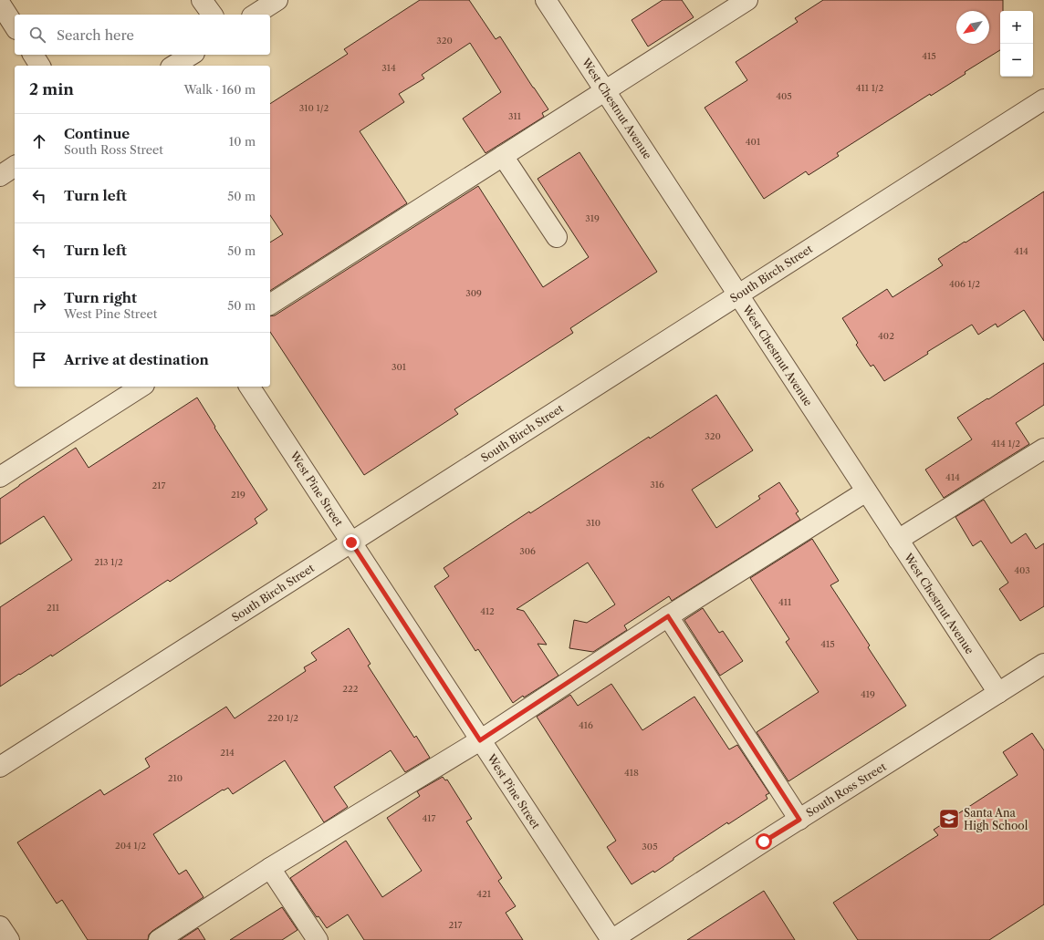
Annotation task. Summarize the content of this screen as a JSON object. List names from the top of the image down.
{
  "streets": {
    "street": [
      "West Chestnut Avenue",
      "South Birch Street",
      "West Pine Street",
      "South Ross Street"
    ]
  },
  "crossings": [
    ["West Chestnut Avenue", "South Birch Street"],
    ["West Chestnut Avenue", "South Ross Street"],
    ["South Birch Street", "West Pine Street"],
    ["West Pine Street", "South Ross Street"]
  ],
  "places": {
    "school or university": ["Santa Ana High School"]
  },
  "house_numbers": [
    "320",
    "415",
    "314",
    "411 1/2",
    "405",
    "310 1/2",
    "311",
    "401",
    "319",
    "414",
    "406 1/2",
    "309",
    "402",
    "301",
    "320",
    "414 1/2",
    "414",
    "316",
    "217",
    "219",
    "310",
    "306",
    "213 1/2",
    "403",
    "411",
    "211",
    "412",
    "415",
    "222",
    "419",
    "220 1/2",
    "416",
    "214",
    "418",
    "210",
    "417",
    "204 1/2",
    "305",
    "421",
    "217"
  ],
  "north": "bottom left",
  "page": {
    "map_buttons": ["+", "−"],
    "search": "Search here",
    "heading": ["2 min", "Walk · 160 m"],
    "list": [
      ["Continue", "South Ross Street", "10 m"],
      ["Turn left", "50 m"],
      ["Turn left", "50 m"],
      ["Turn right", "West Pine Street", "50 m"],
      "Arrive at destination"
    ]
  }
}
